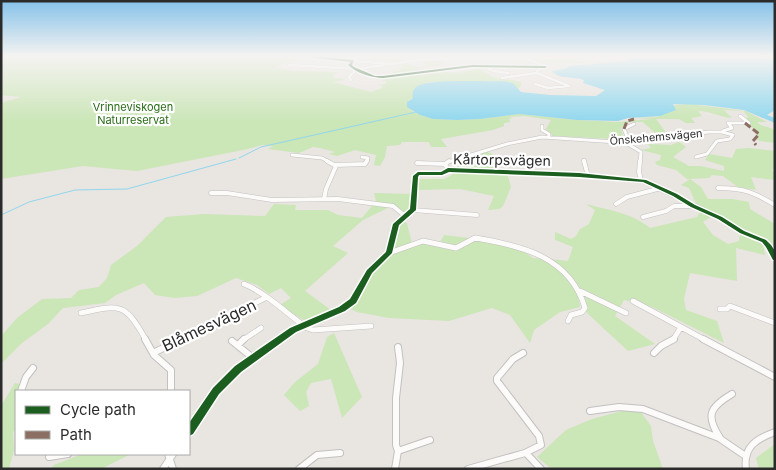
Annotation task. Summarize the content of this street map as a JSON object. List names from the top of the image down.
{
  "streets": {
    "street": ["Önskehemsvägen", "Kårtorpsvägen", "Blåmesvägen"]
  },
  "crossings": [
    ["Önskehemsvägen", "Kårtorpsvägen"]
  ],
  "parks": ["Vrinneviskogen Naturreservat"],
  "legend": ["Cycle path", "Path"]
}
